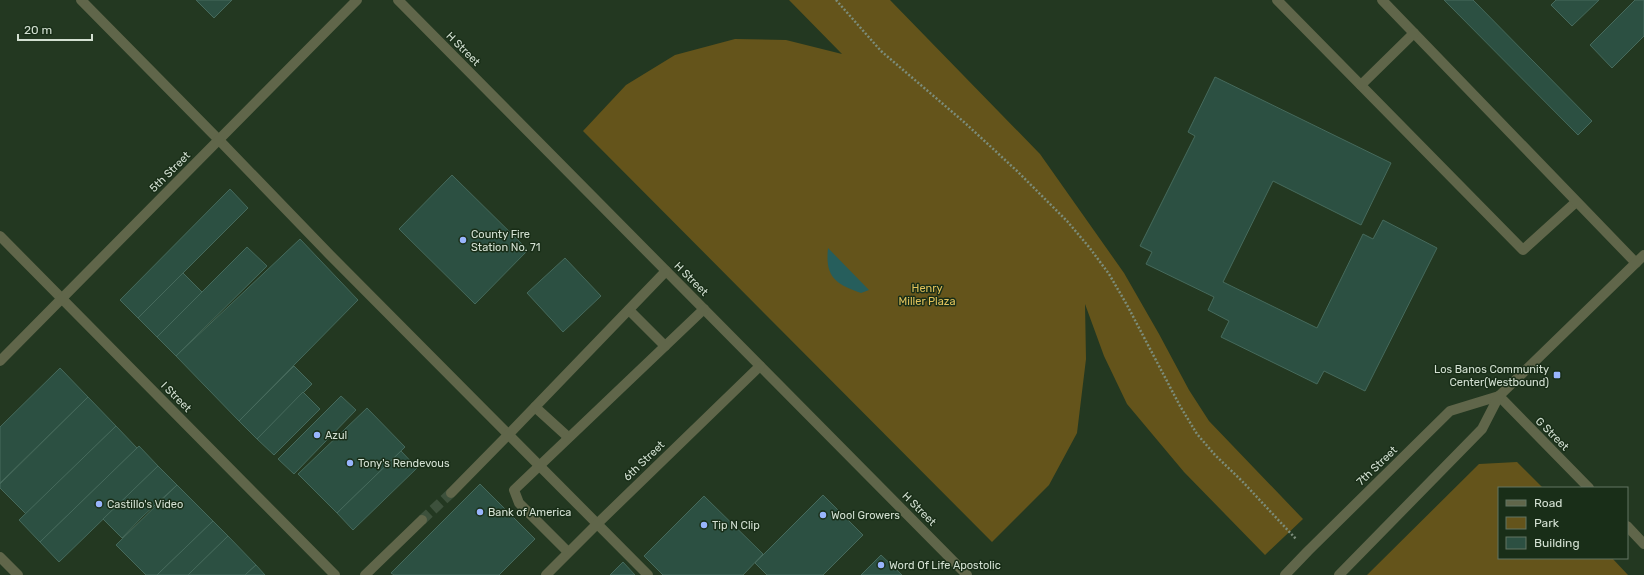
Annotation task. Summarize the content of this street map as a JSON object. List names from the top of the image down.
{
  "streets": {
    "street": [
      "H Street",
      "5th Street",
      "I Street",
      "G Street",
      "6th Street",
      "7th Street"
    ]
  },
  "crossings": [
    ["H Street", "6th Street"],
    ["5th Street", "I Street"],
    ["G Street", "7th Street"]
  ],
  "parks": ["Henry Miller Plaza"],
  "places": {
    "other": [
      "County Fire Station No. 71",
      "Azul",
      "Tony's Rendevous",
      "Castillo's Video",
      "Bank of America",
      "Wool Growers",
      "Tip N Clip",
      "Word Of Life Apostolic"
    ],
    "transit": ["Los Banos Community Center(Westbound)"]
  },
  "legend": ["Road", "Park", "Building"],
  "scale_bar": "20 m"
}
